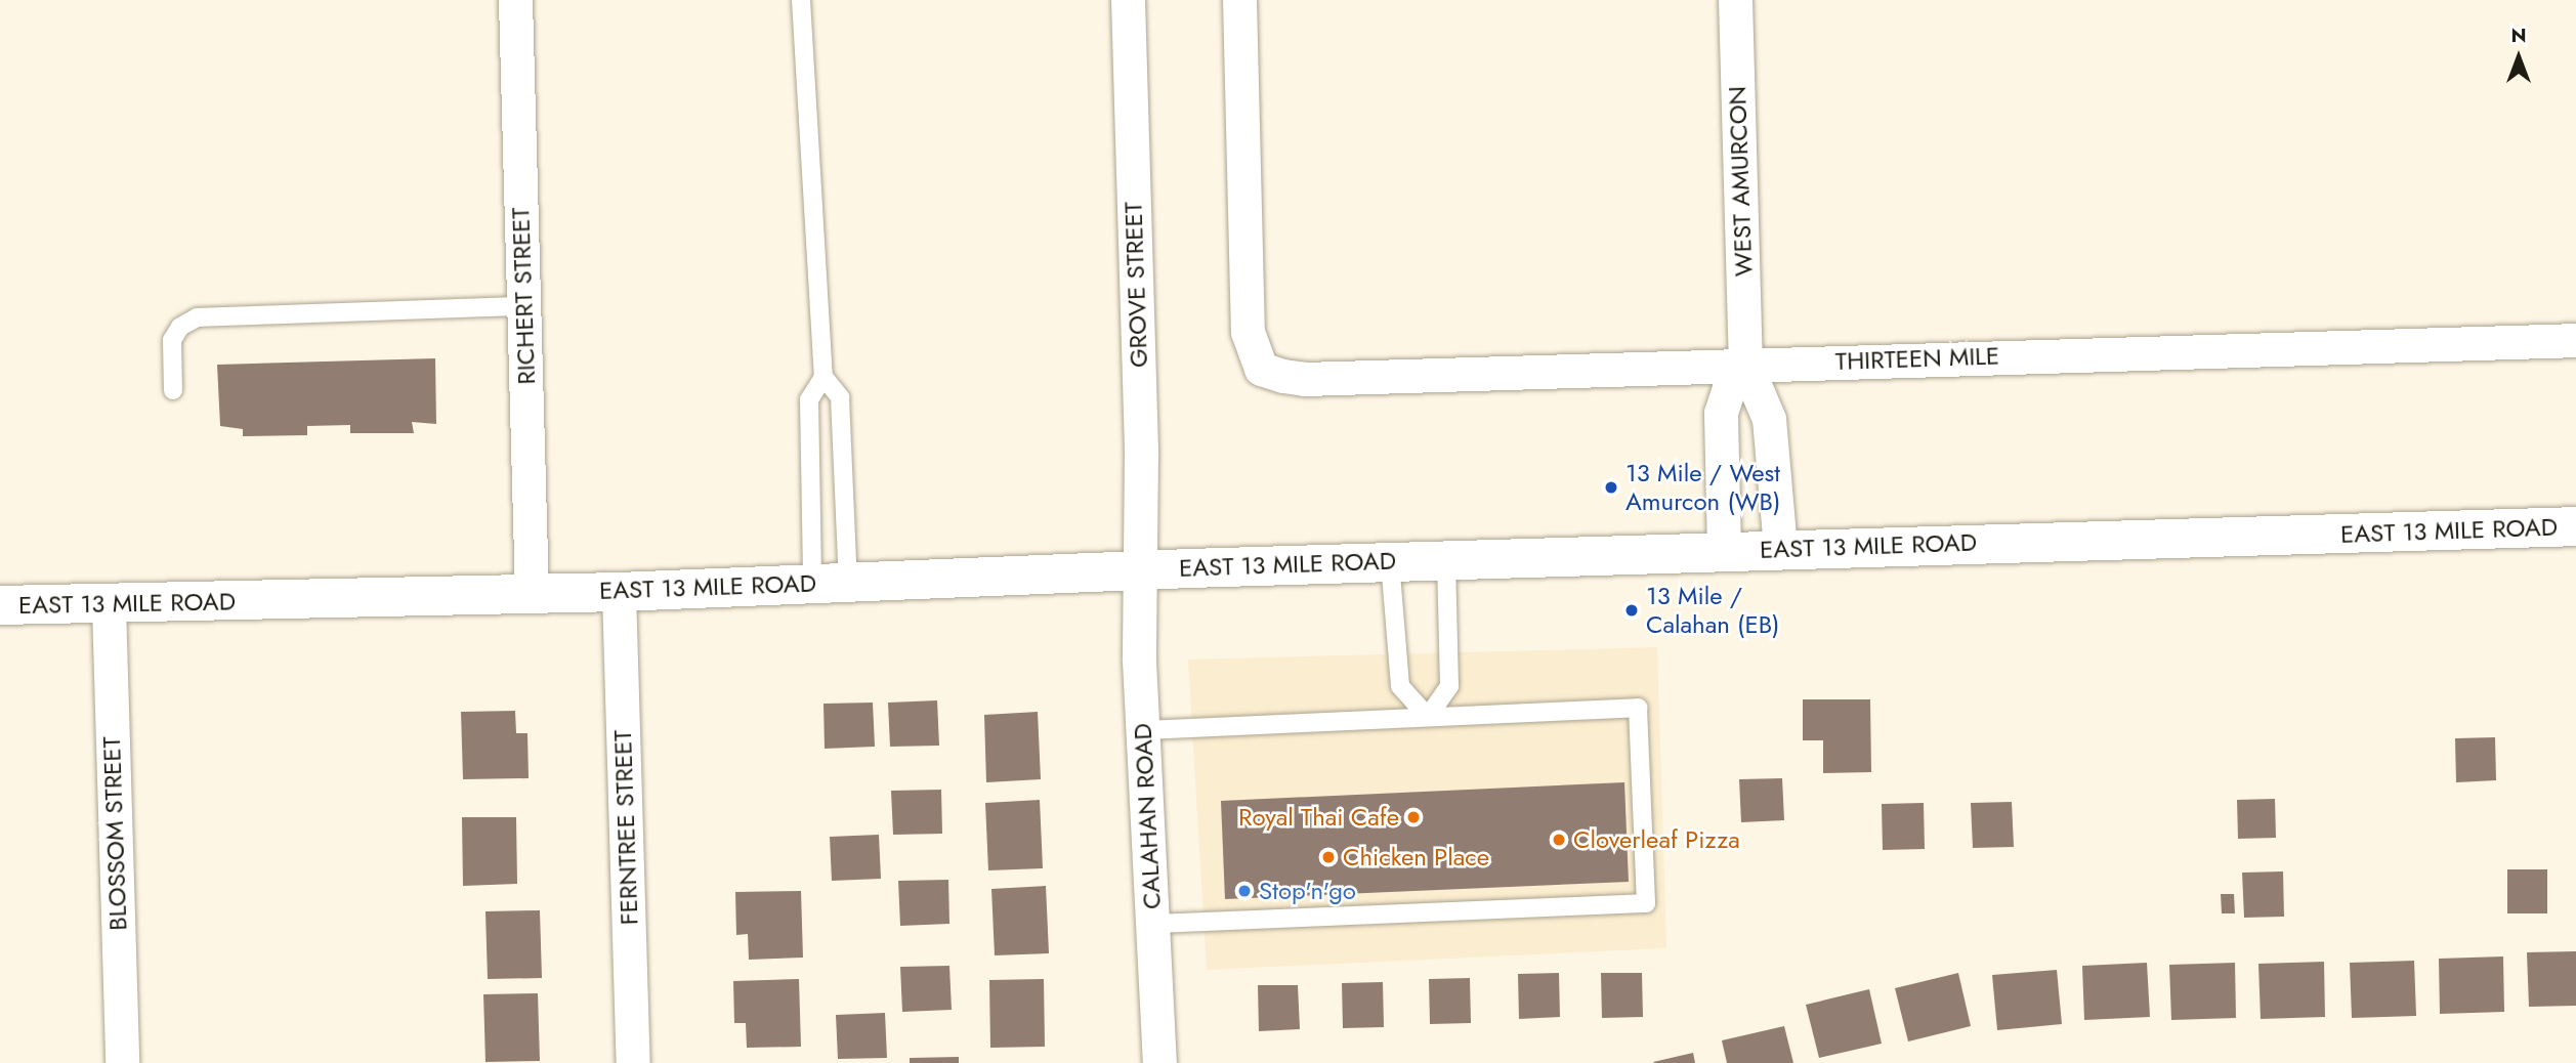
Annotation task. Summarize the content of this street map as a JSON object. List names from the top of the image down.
{
  "streets": {
    "main road": ["EAST 13 MILE ROAD"],
    "street": [
      "WEST AMURCON",
      "GROVE STREET",
      "RICHERT STREET",
      "THIRTEEN MILE",
      "CALAHAN ROAD",
      "FERNTREE STREET",
      "BLOSSOM STREET"
    ]
  },
  "crossings": [
    ["WEST AMURCON", "THIRTEEN MILE"],
    ["WEST AMURCON", "EAST 13 MILE ROAD"],
    ["GROVE STREET", "EAST 13 MILE ROAD"],
    ["GROVE STREET", "CALAHAN ROAD"],
    ["RICHERT STREET", "EAST 13 MILE ROAD"],
    ["EAST 13 MILE ROAD", "CALAHAN ROAD"],
    ["EAST 13 MILE ROAD", "FERNTREE STREET"],
    ["EAST 13 MILE ROAD", "BLOSSOM STREET"]
  ],
  "places": [
    "13 Mile / West Amurcon (WB)",
    "13 Mile / Calahan (EB)",
    "Royal Thai Cafe",
    "Cloverleaf Pizza",
    "Chicken Place",
    "Stop'n'go"
  ],
  "north": "top"
}
